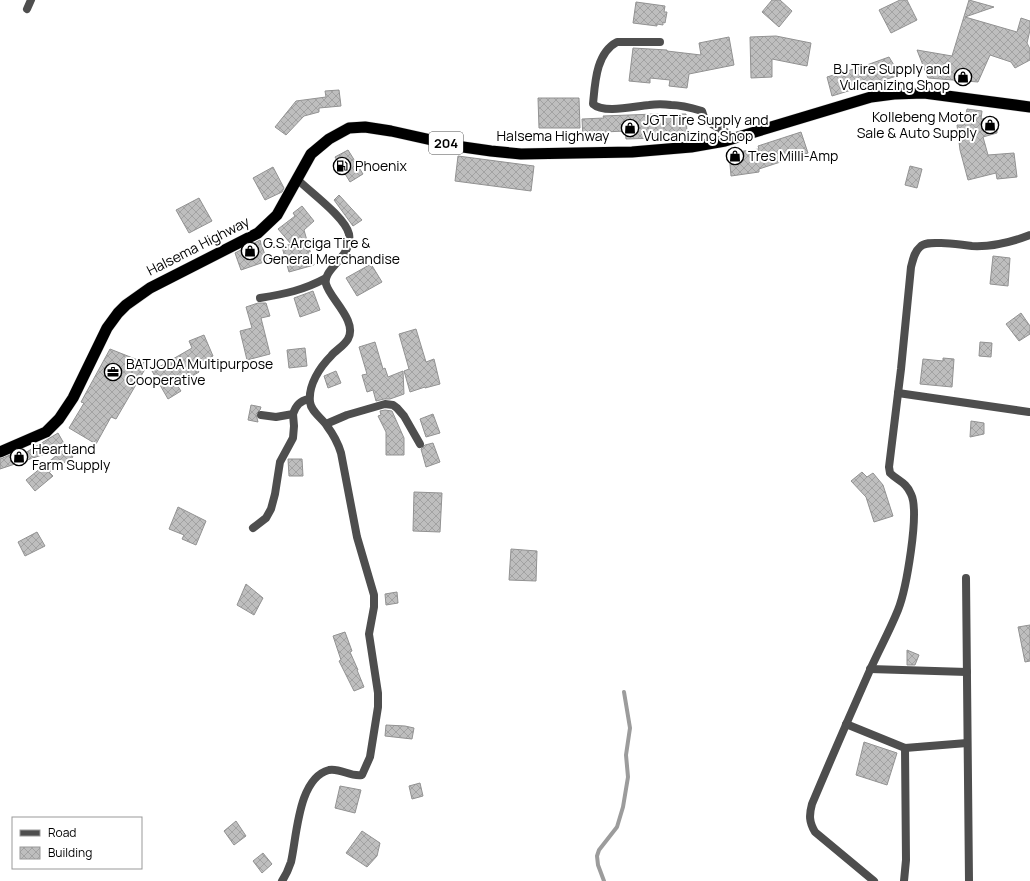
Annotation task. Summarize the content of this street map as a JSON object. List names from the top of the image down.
{
  "streets": {
    "highway": ["Halsema Highway", "204"]
  },
  "places": {
    "shop": [
      "BJ Tire Supply and Vulcanizing Shop",
      "Kollebeng Motor Sale & Auto Supply",
      "JGT Tire Supply and Vulcanizing Shop",
      "Tres Milli-Amp",
      "G.S. Arciga Tire & General Merchandise",
      "Heartland Farm Supply"
    ],
    "fuel station": ["Phoenix"],
    "office": ["BATJODA Multipurpose Cooperative"]
  },
  "legend": ["Road", "Building"]
}
